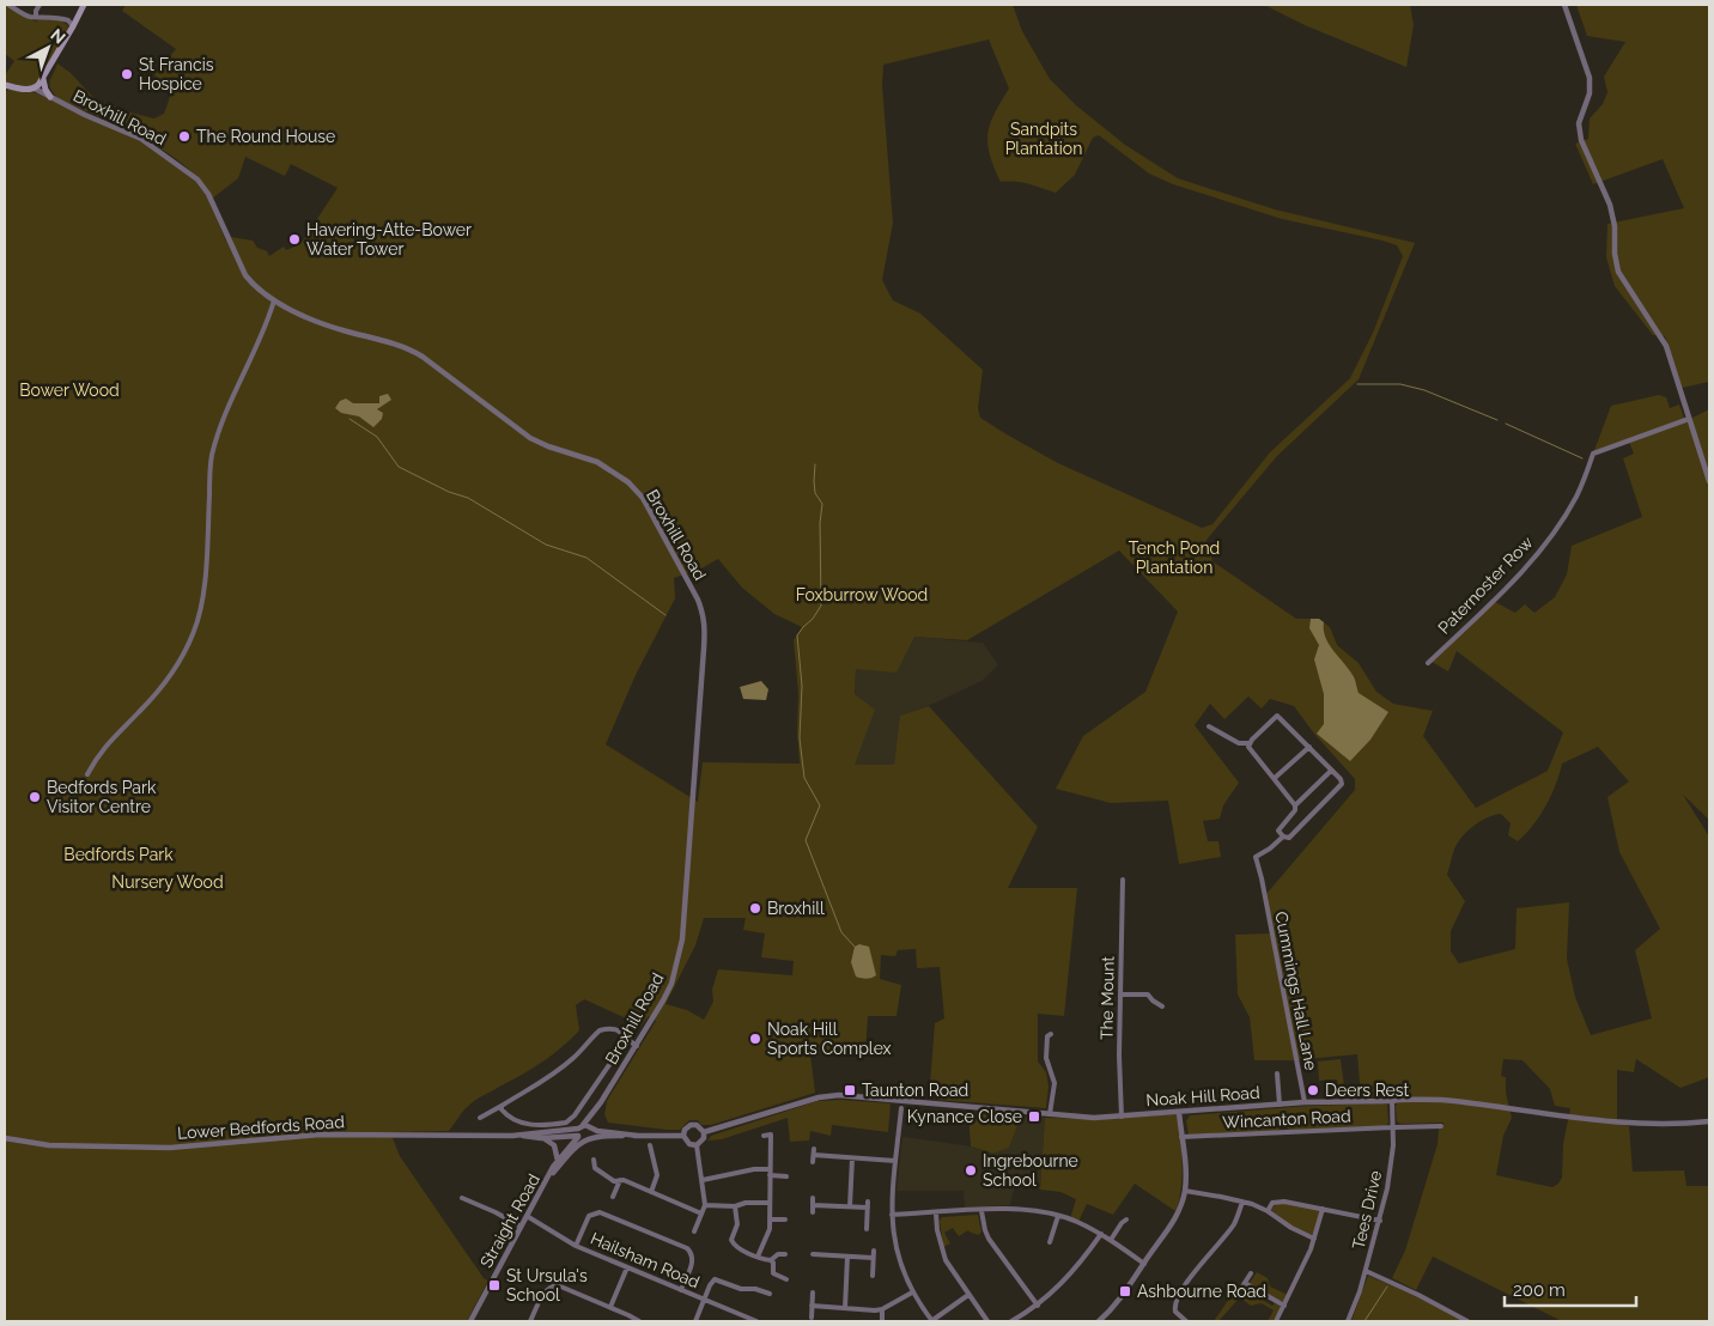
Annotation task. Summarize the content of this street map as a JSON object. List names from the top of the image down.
{
  "streets": {
    "street": [
      "Broxhill Road",
      "Paternoster Row",
      "Cummings Hall Lane",
      "The Mount",
      "Noak Hill Road",
      "Wincanton Road",
      "Lower Bedfords Road",
      "Tees Drive",
      "Straight Road",
      "Hailsham Road"
    ]
  },
  "crossings": [
    ["Broxhill Road", "Noak Hill Road"],
    ["Broxhill Road", "Lower Bedfords Road"],
    ["Broxhill Road", "Straight Road"],
    ["Cummings Hall Lane", "Noak Hill Road"],
    ["The Mount", "Noak Hill Road"],
    ["Noak Hill Road", "Lower Bedfords Road"],
    ["Noak Hill Road", "Tees Drive"],
    ["Noak Hill Road", "Straight Road"],
    ["Wincanton Road", "Tees Drive"],
    ["Lower Bedfords Road", "Straight Road"],
    ["Straight Road", "Hailsham Road"]
  ],
  "parks": [
    "Sandpits Plantation",
    "Bower Wood",
    "Tench Pond Plantation",
    "Foxburrow Wood",
    "Bedfords Park",
    "Nursery Wood"
  ],
  "places": {
    "other": [
      "St Francis Hospice",
      "The Round House",
      "Havering-Atte-Bower Water Tower",
      "Bedfords Park Visitor Centre",
      "Broxhill",
      "Noak Hill Sports Complex",
      "Deers Rest",
      "Ingrebourne School"
    ],
    "transit": [
      "Taunton Road",
      "Kynance Close",
      "St Ursula's School",
      "Ashbourne Road"
    ]
  },
  "scale_bar": "200 m",
  "north": "top right"
}
